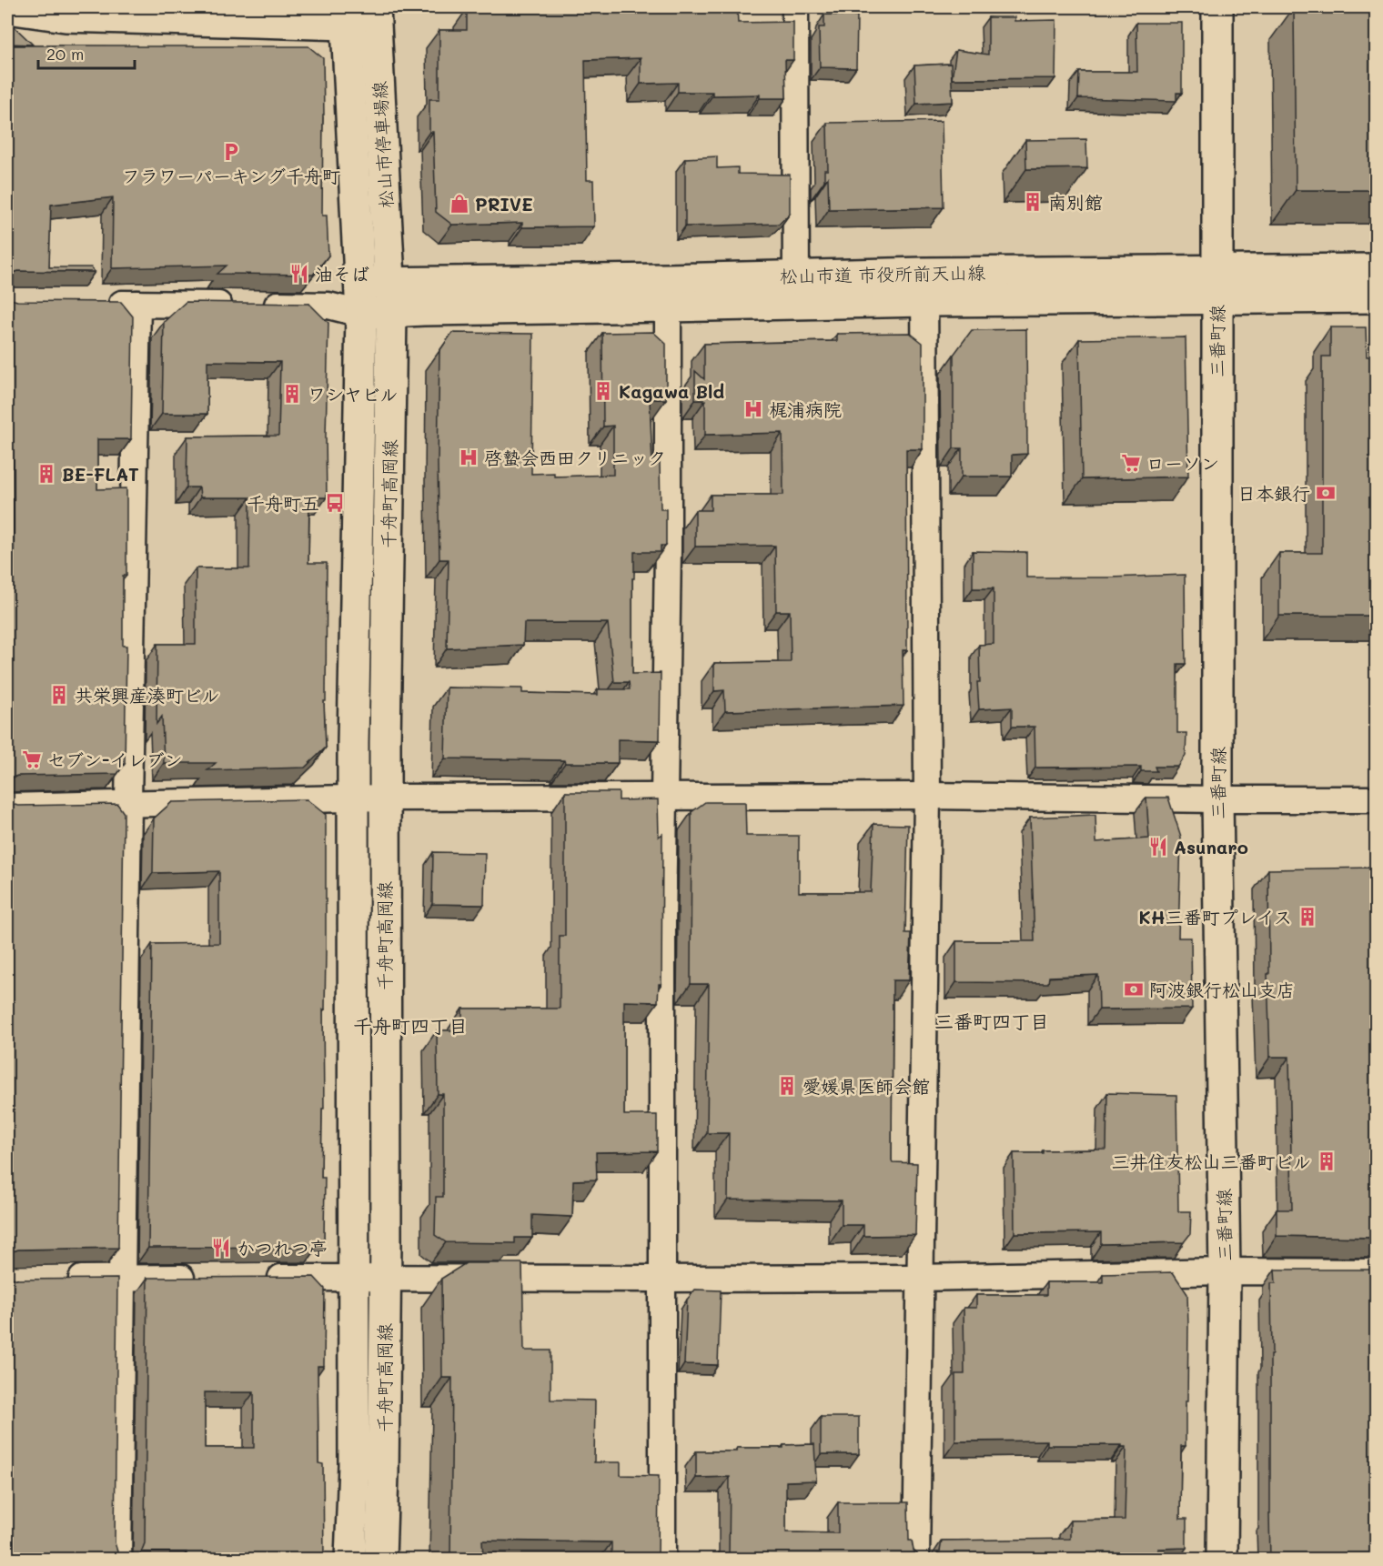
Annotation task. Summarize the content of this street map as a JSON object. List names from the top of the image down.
{
  "streets": {
    "street": [
      "松山市停車場線",
      "松山市道 市役所前天山線",
      "三番町線",
      "千舟町高岡線"
    ]
  },
  "crossings": [
    ["松山市停車場線", "松山市道 市役所前天山線"],
    ["松山市停車場線", "千舟町高岡線"],
    ["松山市道 市役所前天山線", "三番町線"],
    ["松山市道 市役所前天山線", "千舟町高岡線"]
  ],
  "districts": ["三番町四丁目", "千舟町四丁目"],
  "places": {
    "parking": ["フラワーパーキング千舟町"],
    "building": [
      "南別館",
      "Kagawa Bld",
      "ワシヤビル",
      "BE-FLAT",
      "共栄興産湊町ビル",
      "KH三番町プレイス",
      "愛媛県医師会館",
      "三井住友松山三番町ビル"
    ],
    "shop": ["PRIVE"],
    "restaurant": ["油そば", "Asunaro", "かつれつ亭"],
    "hospital": ["梶浦病院", "啓蟄会西田クリニック"],
    "supermarket": ["ローソン", "セブン-イレブン"],
    "bank": ["日本銀行", "阿波銀行松山支店"],
    "bus stop": ["千舟町五"]
  },
  "scale_bar": "20 m"
}
